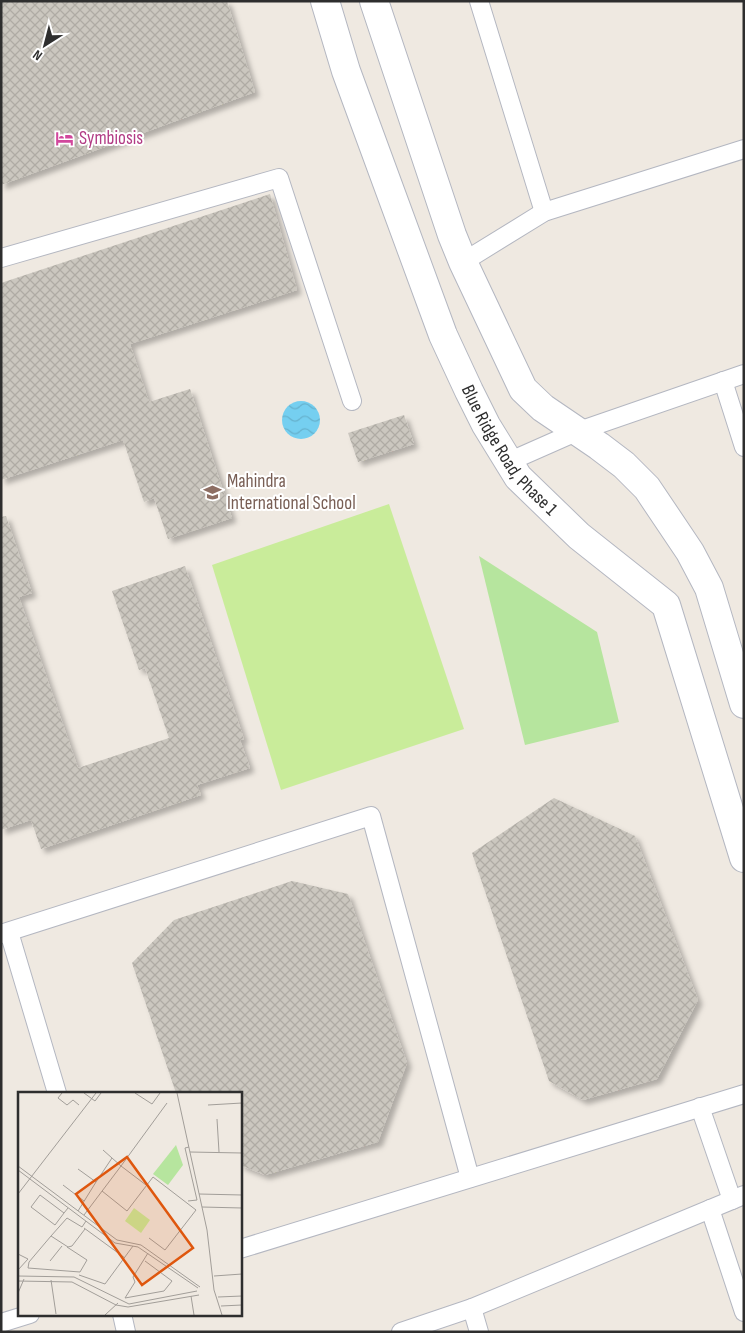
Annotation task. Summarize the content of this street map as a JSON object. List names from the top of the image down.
{
  "streets": {
    "street": ["Blue Ridge Road, Phase 1"]
  },
  "places": {
    "hotel": ["Symbiosis"],
    "school or university": ["Mahindra International School"]
  },
  "north": "bottom left"
}
